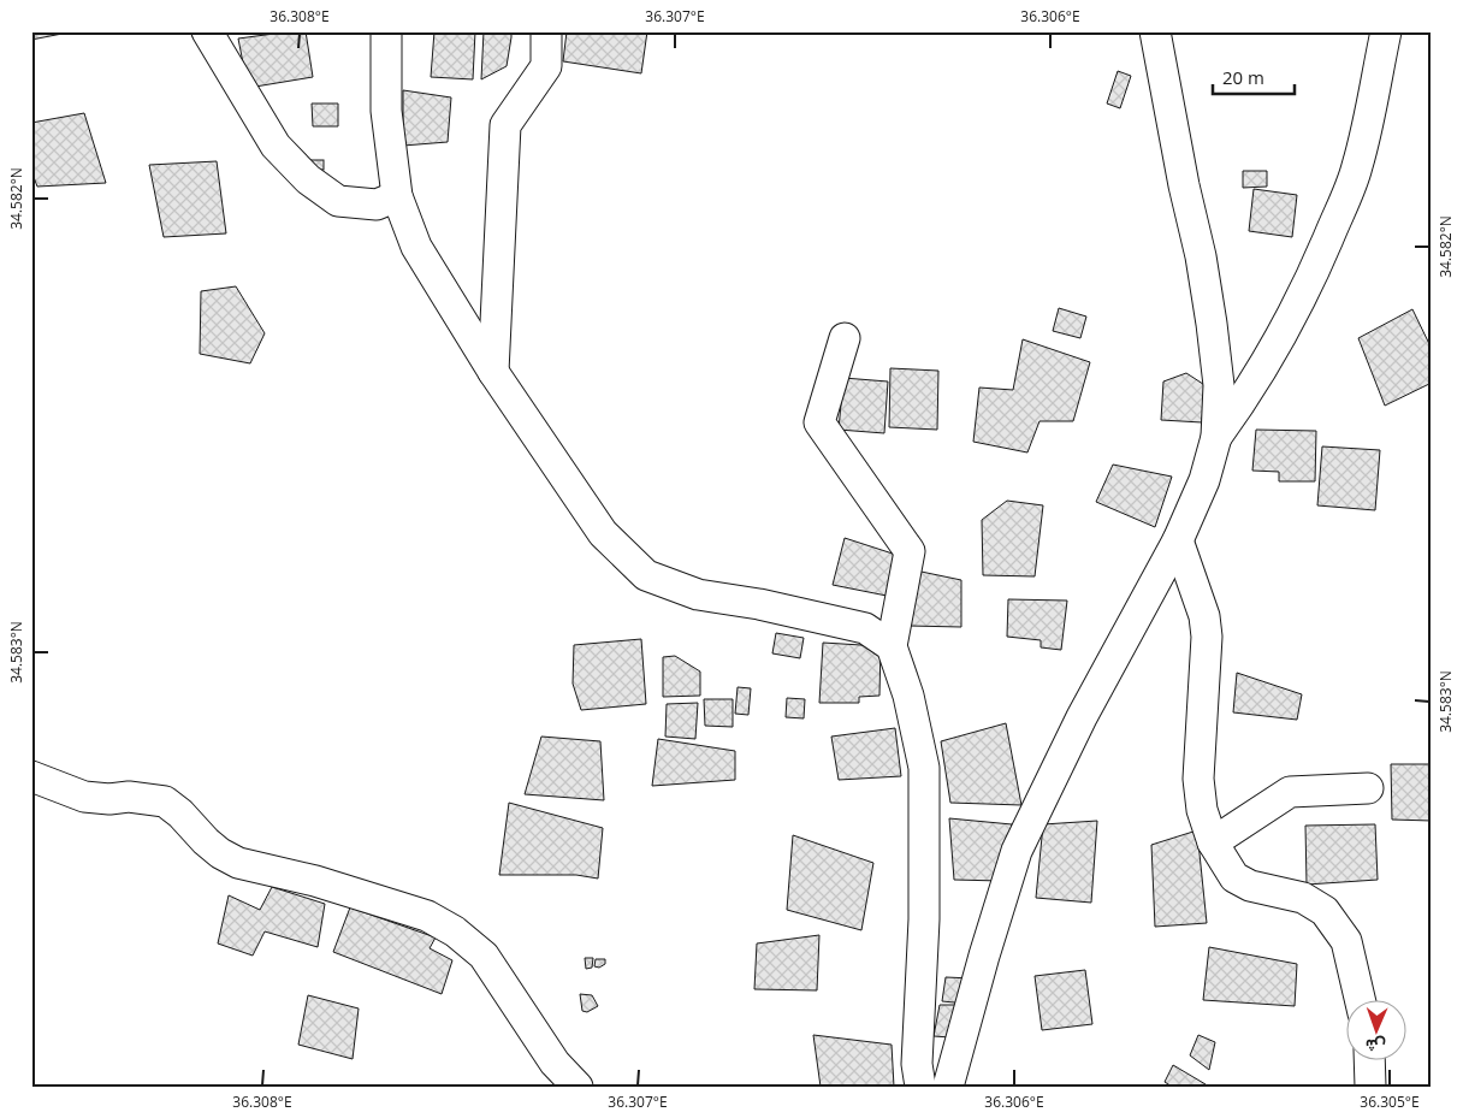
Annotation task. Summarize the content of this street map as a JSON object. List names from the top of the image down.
{
  "scale_bar": "20 m",
  "north": "bottom",
  "coordinates": [
    "36.308°E",
    "36.307°E",
    "36.306°E",
    "34.582°N",
    "34.583°N",
    "36.305°E"
  ]
}
